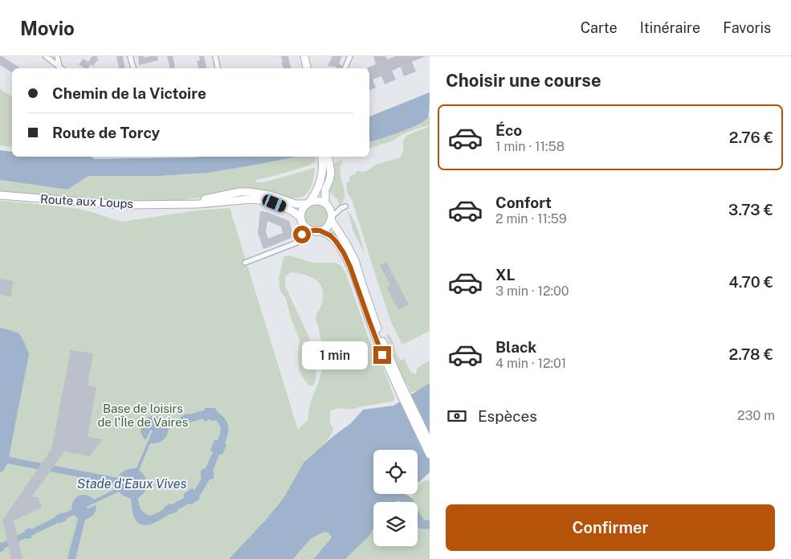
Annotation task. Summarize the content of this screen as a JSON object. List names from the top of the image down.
{
  "streets": {
    "main road": ["Route aux Loups"]
  },
  "water": ["Stade d'Eaux Vives"],
  "parks": ["Base de loisirs de l'Île de Vaires"],
  "page": {
    "header": "Movio",
    "nav": ["Carte", "Itinéraire", "Favoris"],
    "heading": "Choisir une course",
    "banner": ["Chemin de la Victoire", "Route de Torcy"],
    "list": [
      {
        "name": "Éco",
        "note": "1 min · 11:58",
        "value": "2.76 €"
      },
      {
        "name": "Confort",
        "note": "2 min · 11:59",
        "value": "3.73 €"
      },
      {
        "name": "XL",
        "note": "3 min · 12:00",
        "value": "4.70 €"
      },
      {
        "name": "Black",
        "note": "4 min · 12:01",
        "value": "2.78 €"
      }
    ],
    "bubble": "1 min",
    "pay": ["Espèces", "230 m"],
    "buttons": "Confirmer"
  }
}
